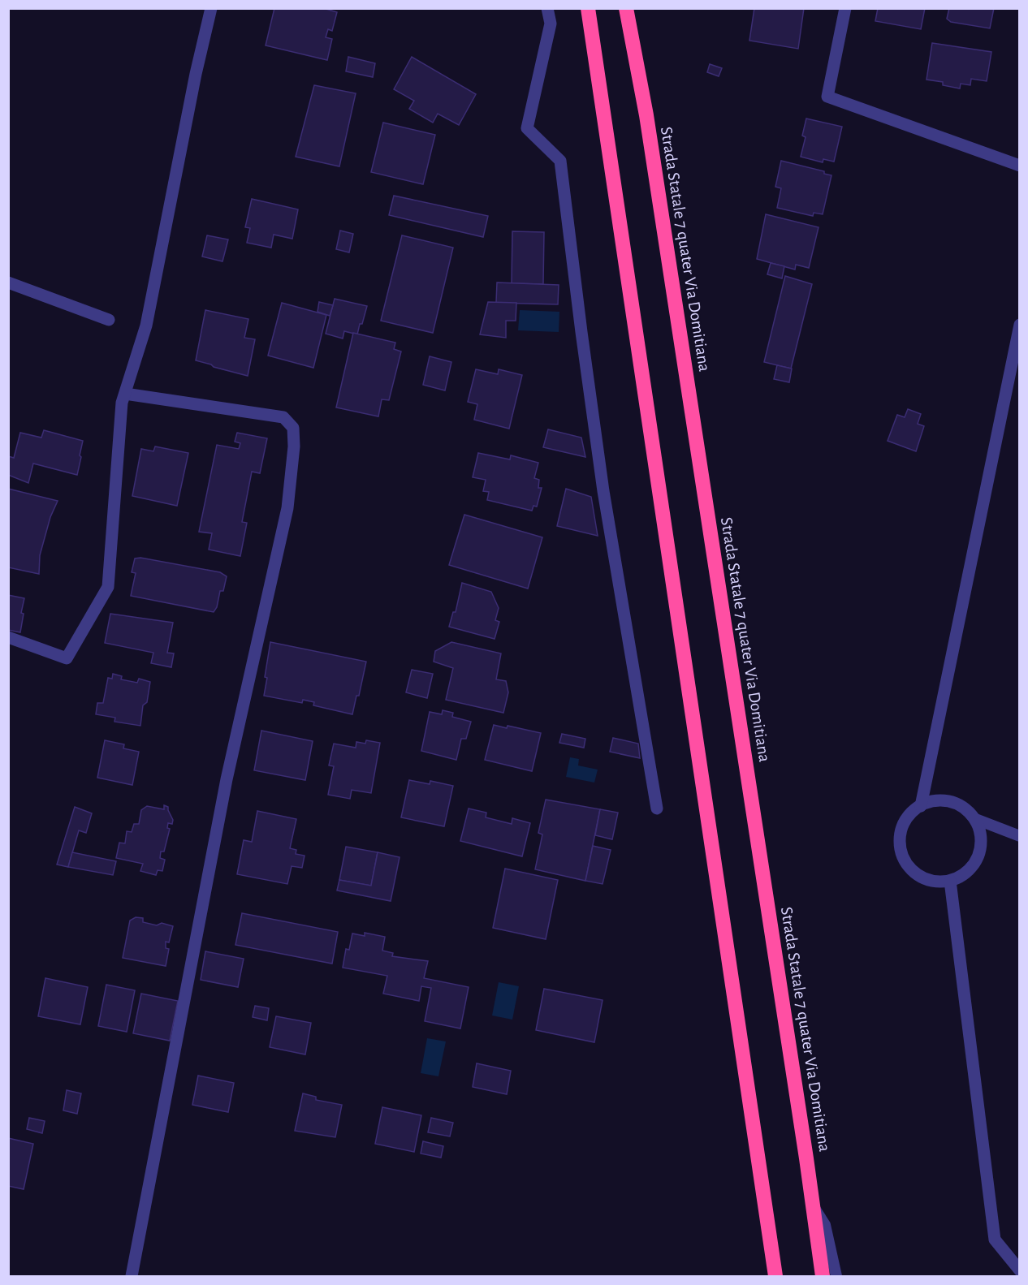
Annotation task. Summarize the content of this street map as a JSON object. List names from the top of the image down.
{
  "streets": {
    "highway": ["Strada Statale 7 quater Via Domitiana"]
  }
}
